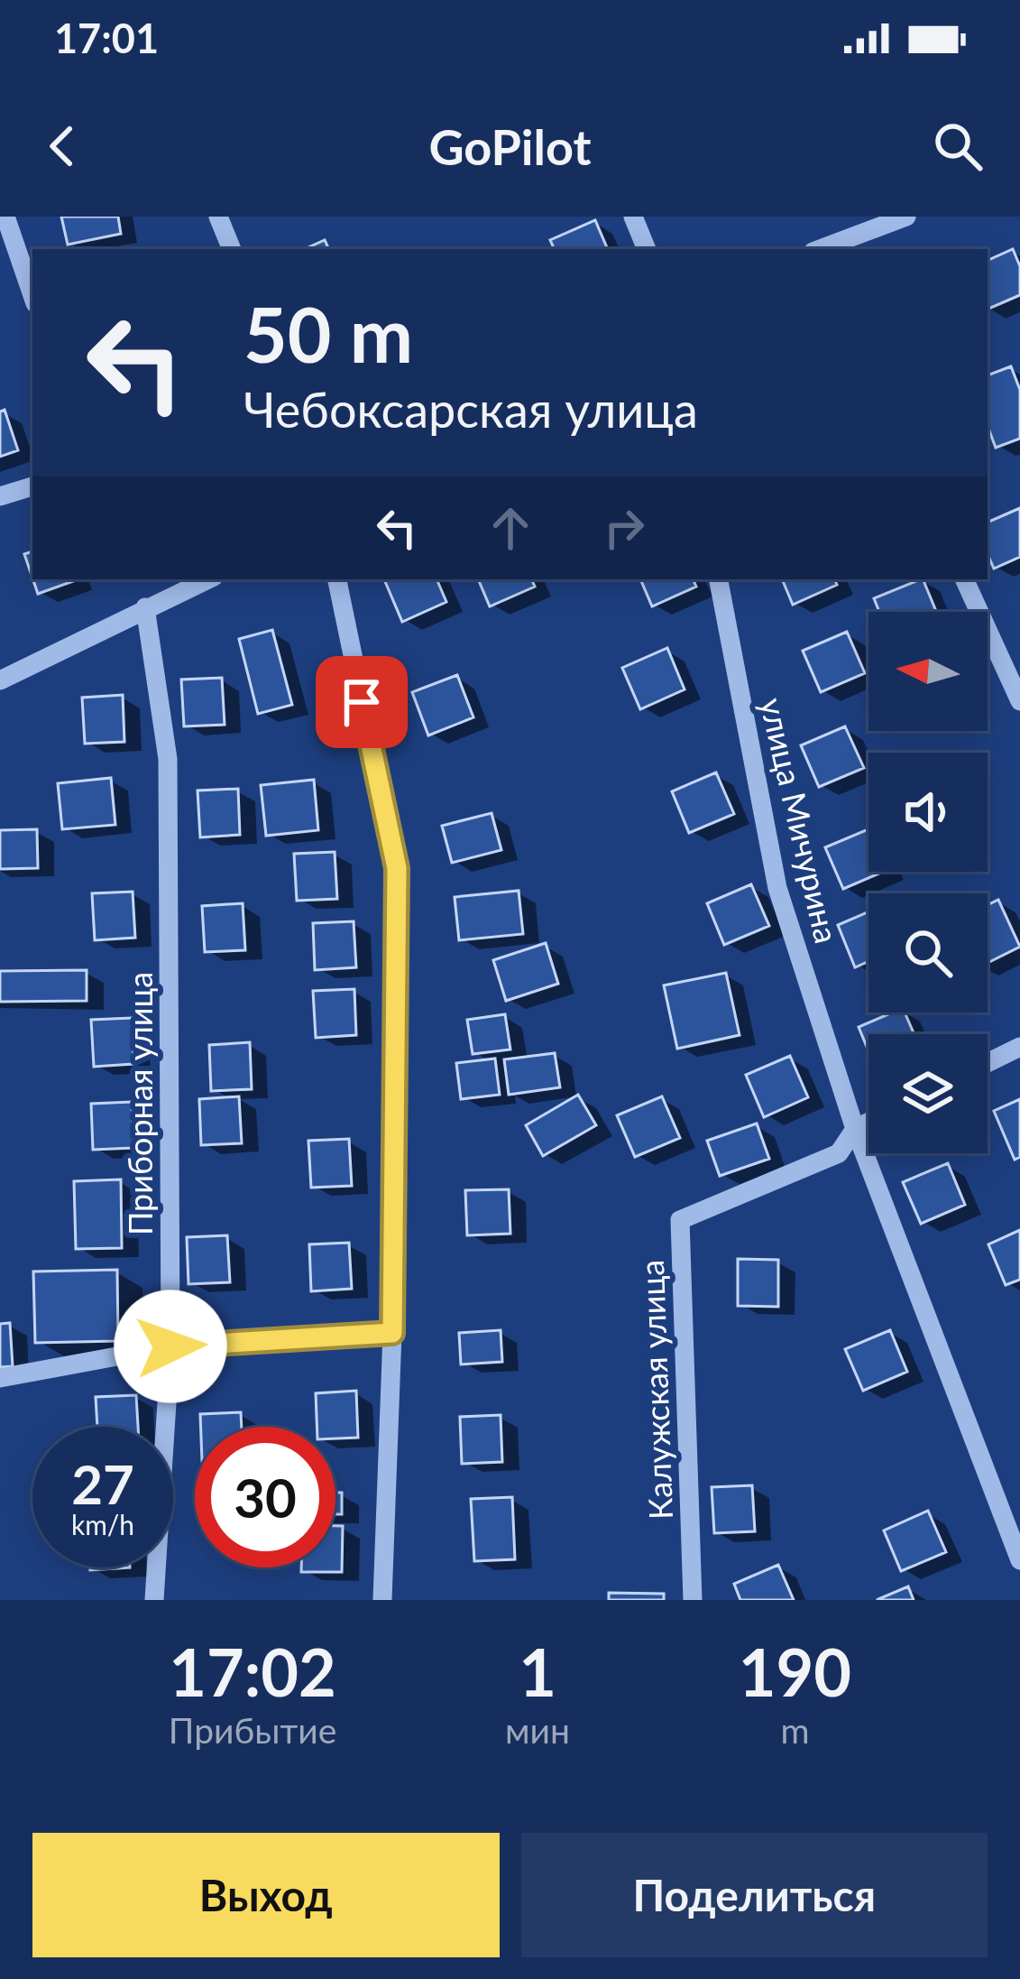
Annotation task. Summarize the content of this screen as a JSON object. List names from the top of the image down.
{
  "streets": {
    "street": ["улица Мичурина", "Приборная улица", "Калужская улица"]
  },
  "crossings": [
    ["улица Мичурина", "Калужская улица"]
  ],
  "north": "left",
  "page": {
    "status": "17:01",
    "header": "GoPilot",
    "turn": ["50 m", "Чебоксарская улица"],
    "speed": "27 km/h",
    "limit": "30",
    "eta": [
      "17:02",
      "Прибытие",
      "1",
      "мин",
      "190",
      "m"
    ],
    "buttons": ["Выход", "Поделиться"]
  }
}
